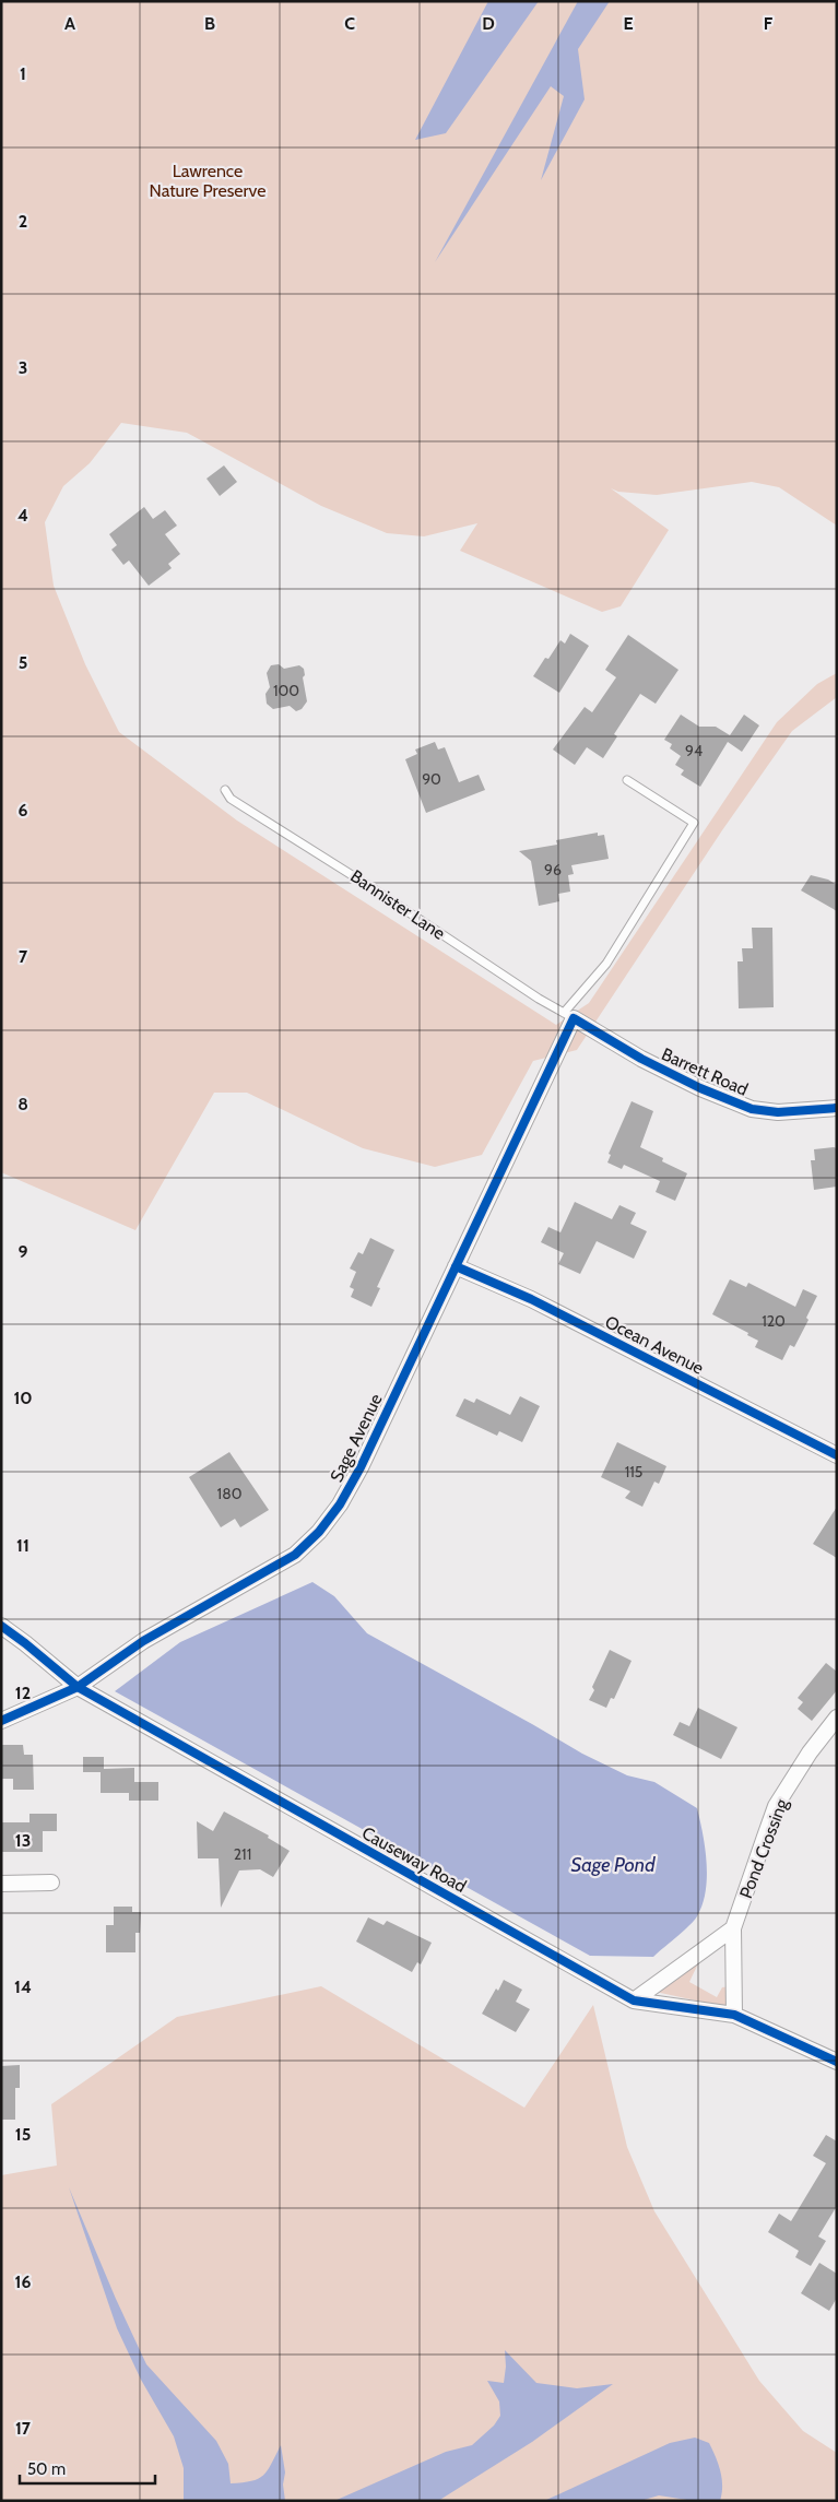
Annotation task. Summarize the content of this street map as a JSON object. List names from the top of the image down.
{
  "streets": {
    "street": [
      "Barrett Road",
      "Ocean Avenue",
      "Sage Avenue",
      "Pond Crossing",
      "Causeway Road"
    ],
    "lane": ["Bannister Lane"]
  },
  "crossings": [
    ["Bannister Lane", "Barrett Road"],
    ["Bannister Lane", "Sage Avenue"],
    ["Barrett Road", "Sage Avenue"],
    ["Ocean Avenue", "Sage Avenue"],
    ["Sage Avenue", "Causeway Road"],
    ["Pond Crossing", "Causeway Road"]
  ],
  "water": ["Sage Pond"],
  "parks": ["Lawrence Nature Preserve"],
  "house_numbers": [
    "100",
    "94",
    "90",
    "96",
    "120",
    "115",
    "180",
    "211"
  ],
  "scale_bar": "50 m",
  "grid": {
    "columns": [
      "A",
      "B",
      "C",
      "D",
      "E",
      "F"
    ],
    "rows": [
      "1",
      "2",
      "3",
      "4",
      "5",
      "6",
      "7",
      "8",
      "9",
      "10",
      "11",
      "12",
      "13",
      "14",
      "15",
      "16",
      "17"
    ]
  }
}
